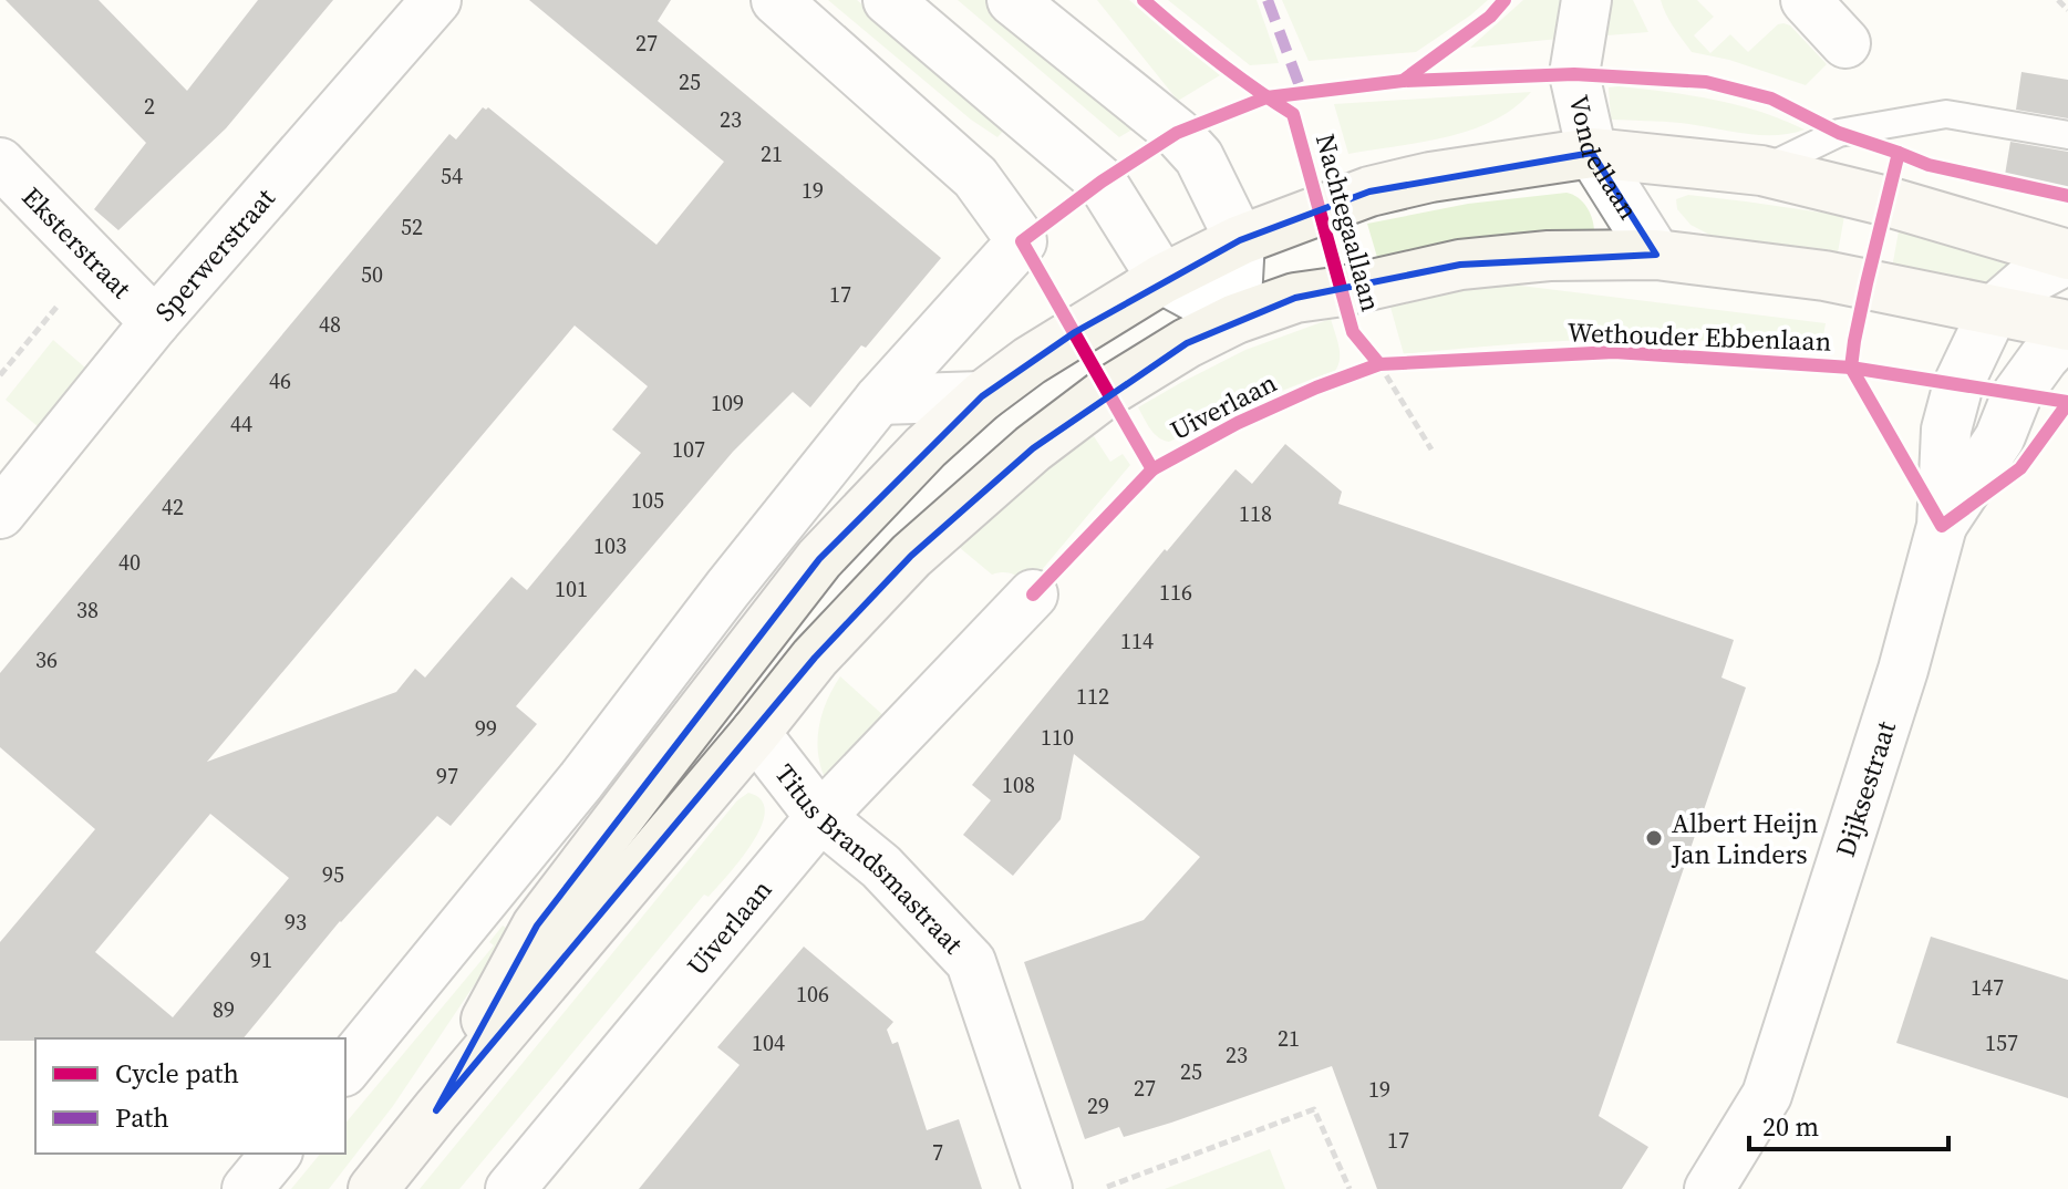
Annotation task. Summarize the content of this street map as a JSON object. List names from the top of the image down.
{
  "streets": {
    "street": [
      "Vondellaan",
      "Eksterstraat",
      "Sperwerstraat",
      "Uiverlaan",
      "Dijksestraat",
      "Titus Brandsmastraat"
    ],
    "cycle path": ["Nachtegaallaan", "Wethouder Ebbenlaan"]
  },
  "crossings": [
    ["Eksterstraat", "Sperwerstraat"],
    ["Uiverlaan", "Titus Brandsmastraat"]
  ],
  "places": ["Albert Heijn Jan Linders"],
  "house_numbers": [
    "27",
    "25",
    "2",
    "23",
    "21",
    "54",
    "19",
    "52",
    "50",
    "17",
    "48",
    "46",
    "109",
    "44",
    "107",
    "105",
    "42",
    "118",
    "103",
    "40",
    "101",
    "116",
    "38",
    "114",
    "36",
    "112",
    "99",
    "110",
    "97",
    "108",
    "95",
    "93",
    "91",
    "147",
    "106",
    "89",
    "21",
    "104",
    "157",
    "23",
    "25",
    "27",
    "19",
    "29",
    "17",
    "7"
  ],
  "legend": ["Cycle path", "Path"],
  "scale_bar": "20 m"
}
